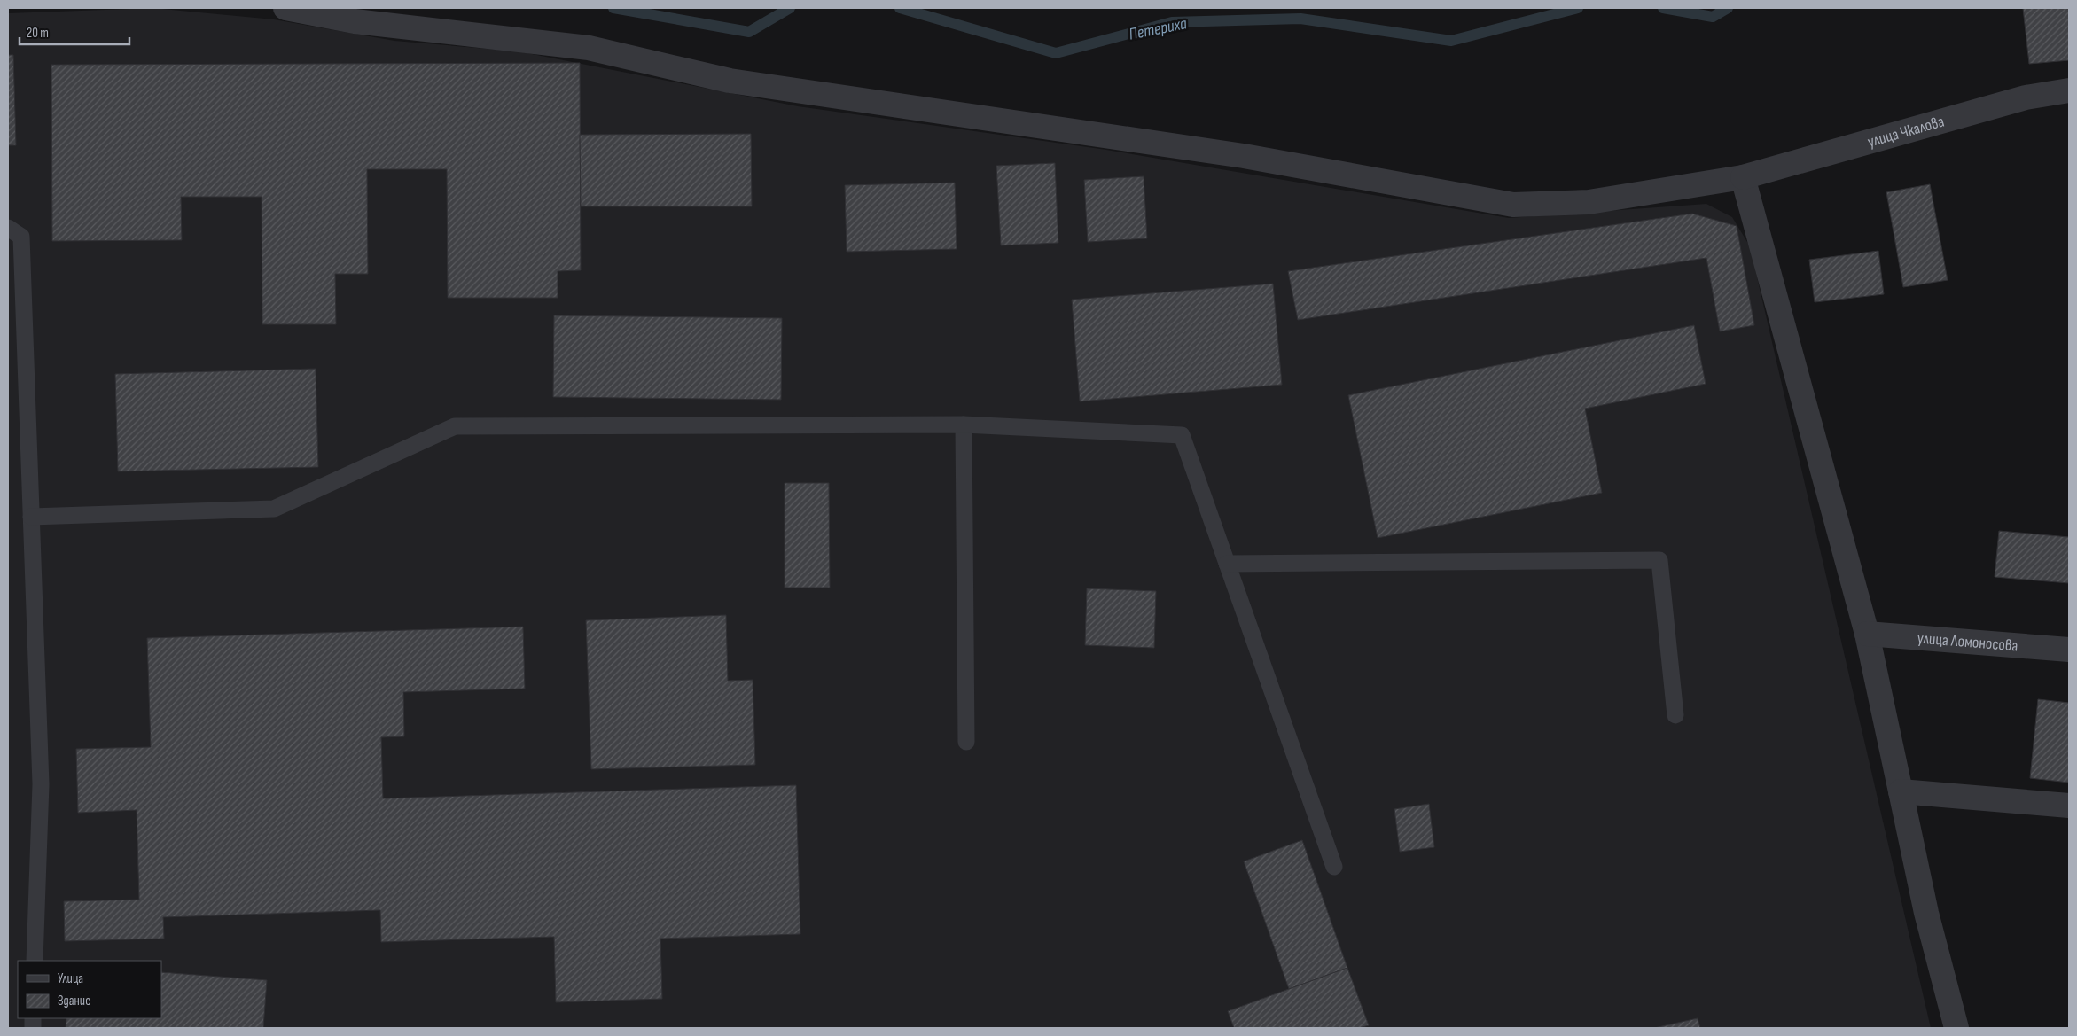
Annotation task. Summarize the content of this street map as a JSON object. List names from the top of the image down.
{
  "streets": {
    "street": ["улица Чкалова", "улица Ломоносова"]
  },
  "water": ["Петериха"],
  "legend": ["Улица", "Здание"],
  "scale_bar": "20 m"
}
